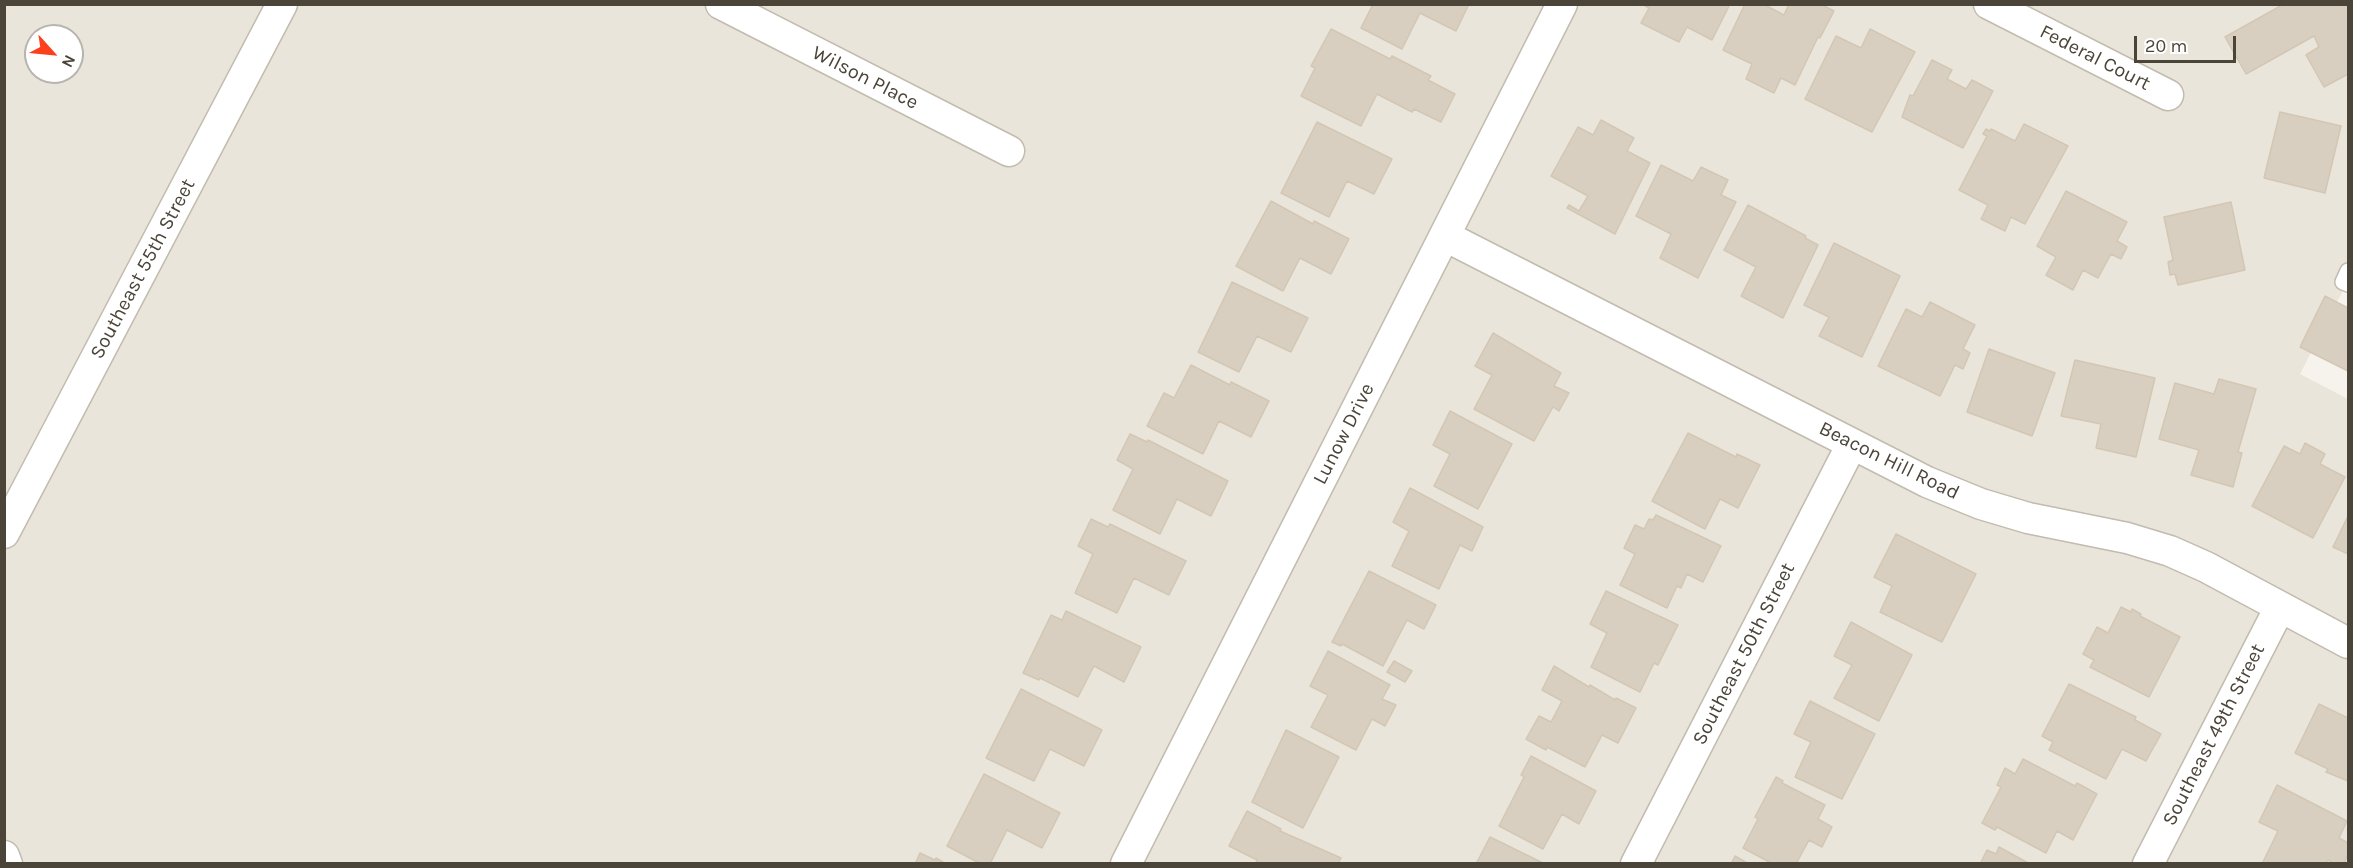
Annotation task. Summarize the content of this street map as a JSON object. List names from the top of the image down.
{
  "streets": {
    "street": [
      "Federal Court",
      "Wilson Place",
      "Southeast 55th Street",
      "Lunow Drive",
      "Beacon Hill Road",
      "Southeast 50th Street",
      "Southeast 49th Street"
    ]
  },
  "crossings": [
    ["Lunow Drive", "Beacon Hill Road"],
    ["Beacon Hill Road", "Southeast 50th Street"],
    ["Beacon Hill Road", "Southeast 49th Street"]
  ],
  "scale_bar": "20 m",
  "north": "bottom right"
}
